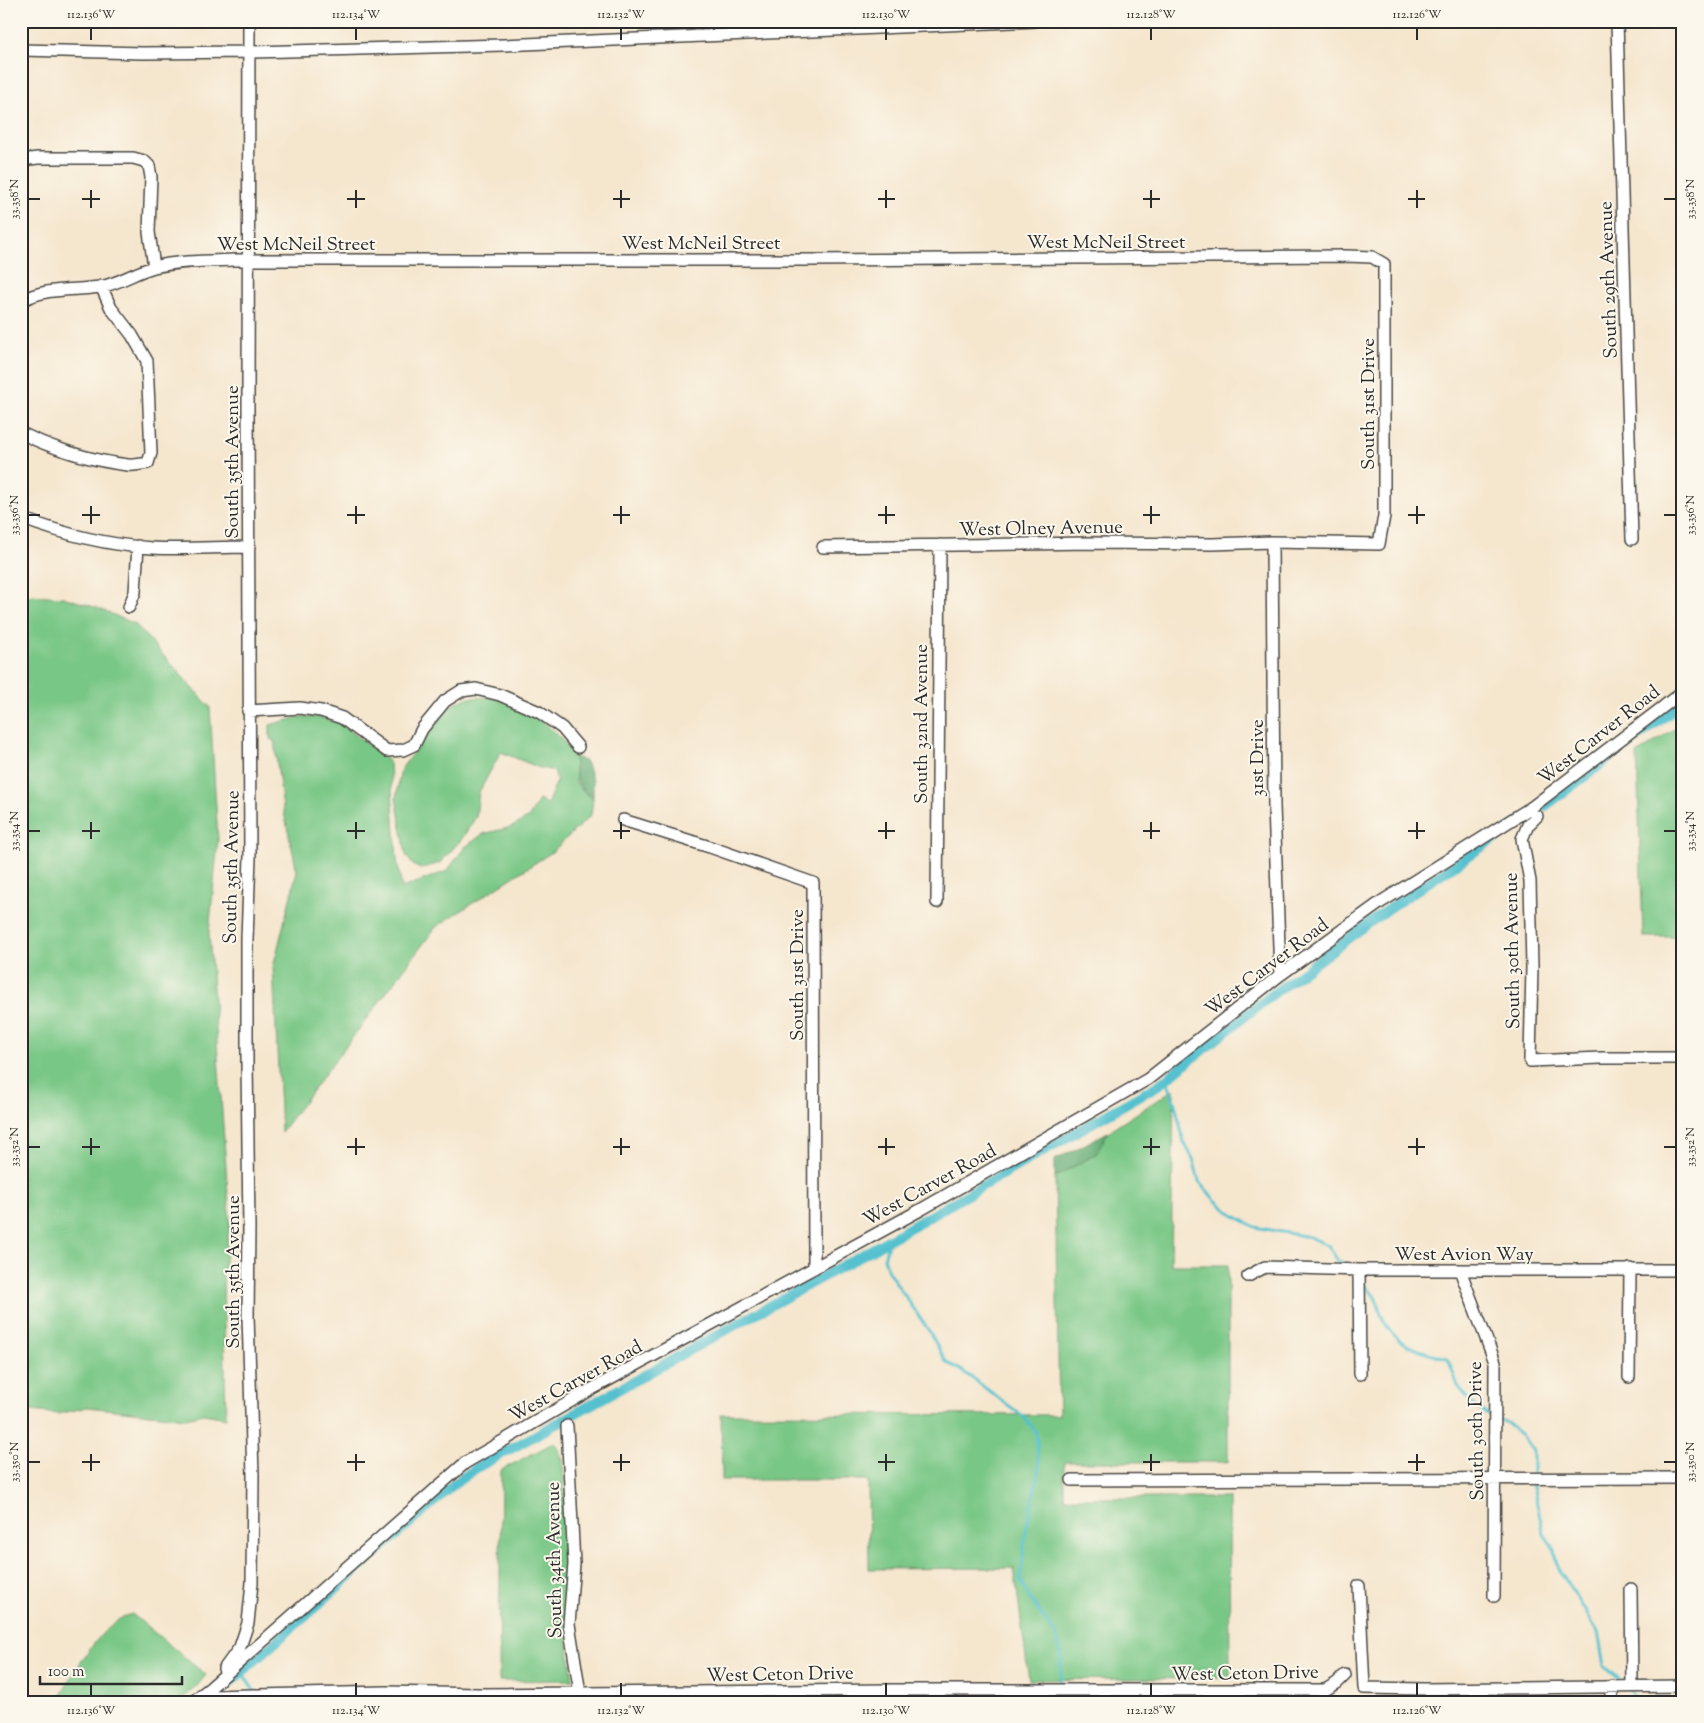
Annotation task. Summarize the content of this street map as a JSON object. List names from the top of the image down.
{
  "streets": {
    "street": [
      "West McNeil Street",
      "South 29th Avenue",
      "South 31st Drive",
      "South 35th Avenue",
      "West Olney Avenue",
      "South 32nd Avenue",
      "West Carver Road",
      "31st Drive",
      "South 30th Avenue",
      "West Avion Way",
      "South 30th Drive",
      "South 34th Avenue",
      "West Ceton Drive"
    ]
  },
  "crossings": [
    ["West McNeil Street", "South 31st Drive"],
    ["West McNeil Street", "South 35th Avenue"],
    ["South 31st Drive", "West Olney Avenue"],
    ["South 31st Drive", "West Carver Road"],
    ["South 35th Avenue", "West Carver Road"],
    ["South 35th Avenue", "West Ceton Drive"],
    ["West Olney Avenue", "South 32nd Avenue"],
    ["West Olney Avenue", "31st Drive"],
    ["West Carver Road", "31st Drive"],
    ["West Carver Road", "West Ceton Drive"],
    ["West Avion Way", "South 30th Drive"],
    ["South 34th Avenue", "West Ceton Drive"]
  ],
  "scale_bar": "100 m",
  "coordinates": [
    "112.136°W",
    "112.134°W",
    "112.132°W",
    "112.130°W",
    "112.128°W",
    "112.126°W",
    "33.358°N",
    "33.356°N",
    "33.354°N",
    "33.352°N",
    "33.350°N"
  ]
}
